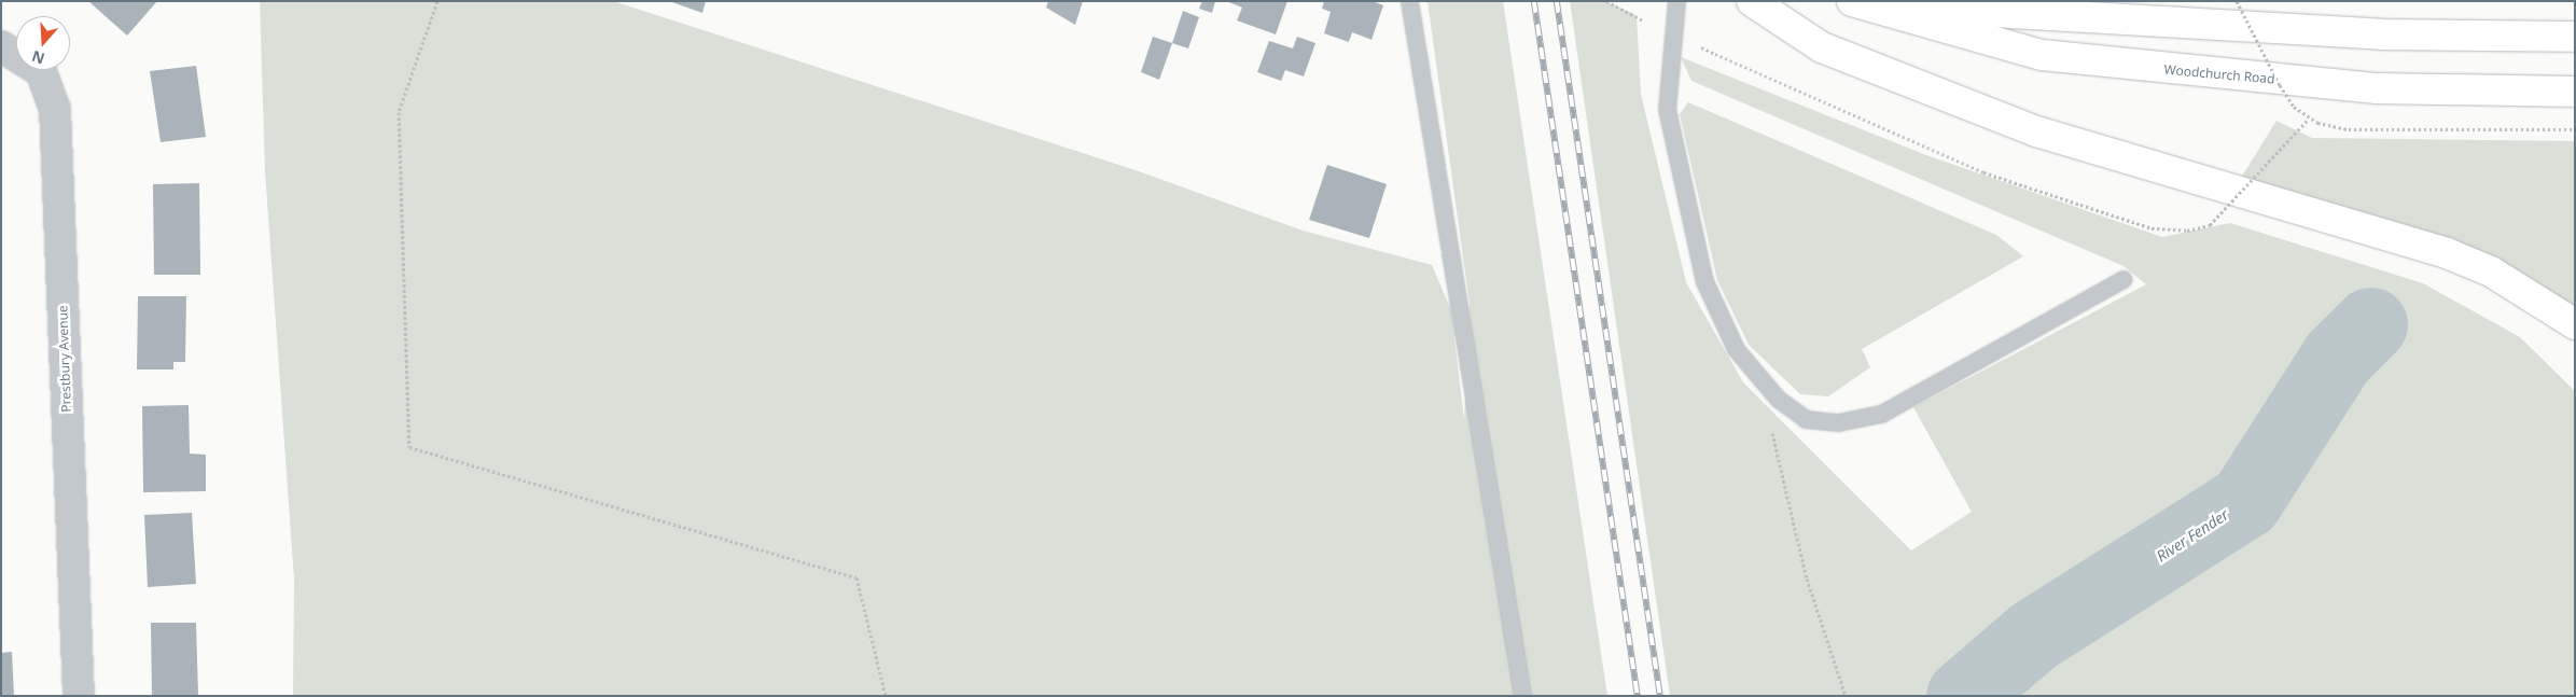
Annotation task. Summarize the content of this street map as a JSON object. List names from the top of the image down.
{
  "streets": {
    "main road": ["Woodchurch Road"],
    "street": ["Prestbury Avenue"]
  },
  "water": ["River Fender"],
  "north": "bottom"
}
